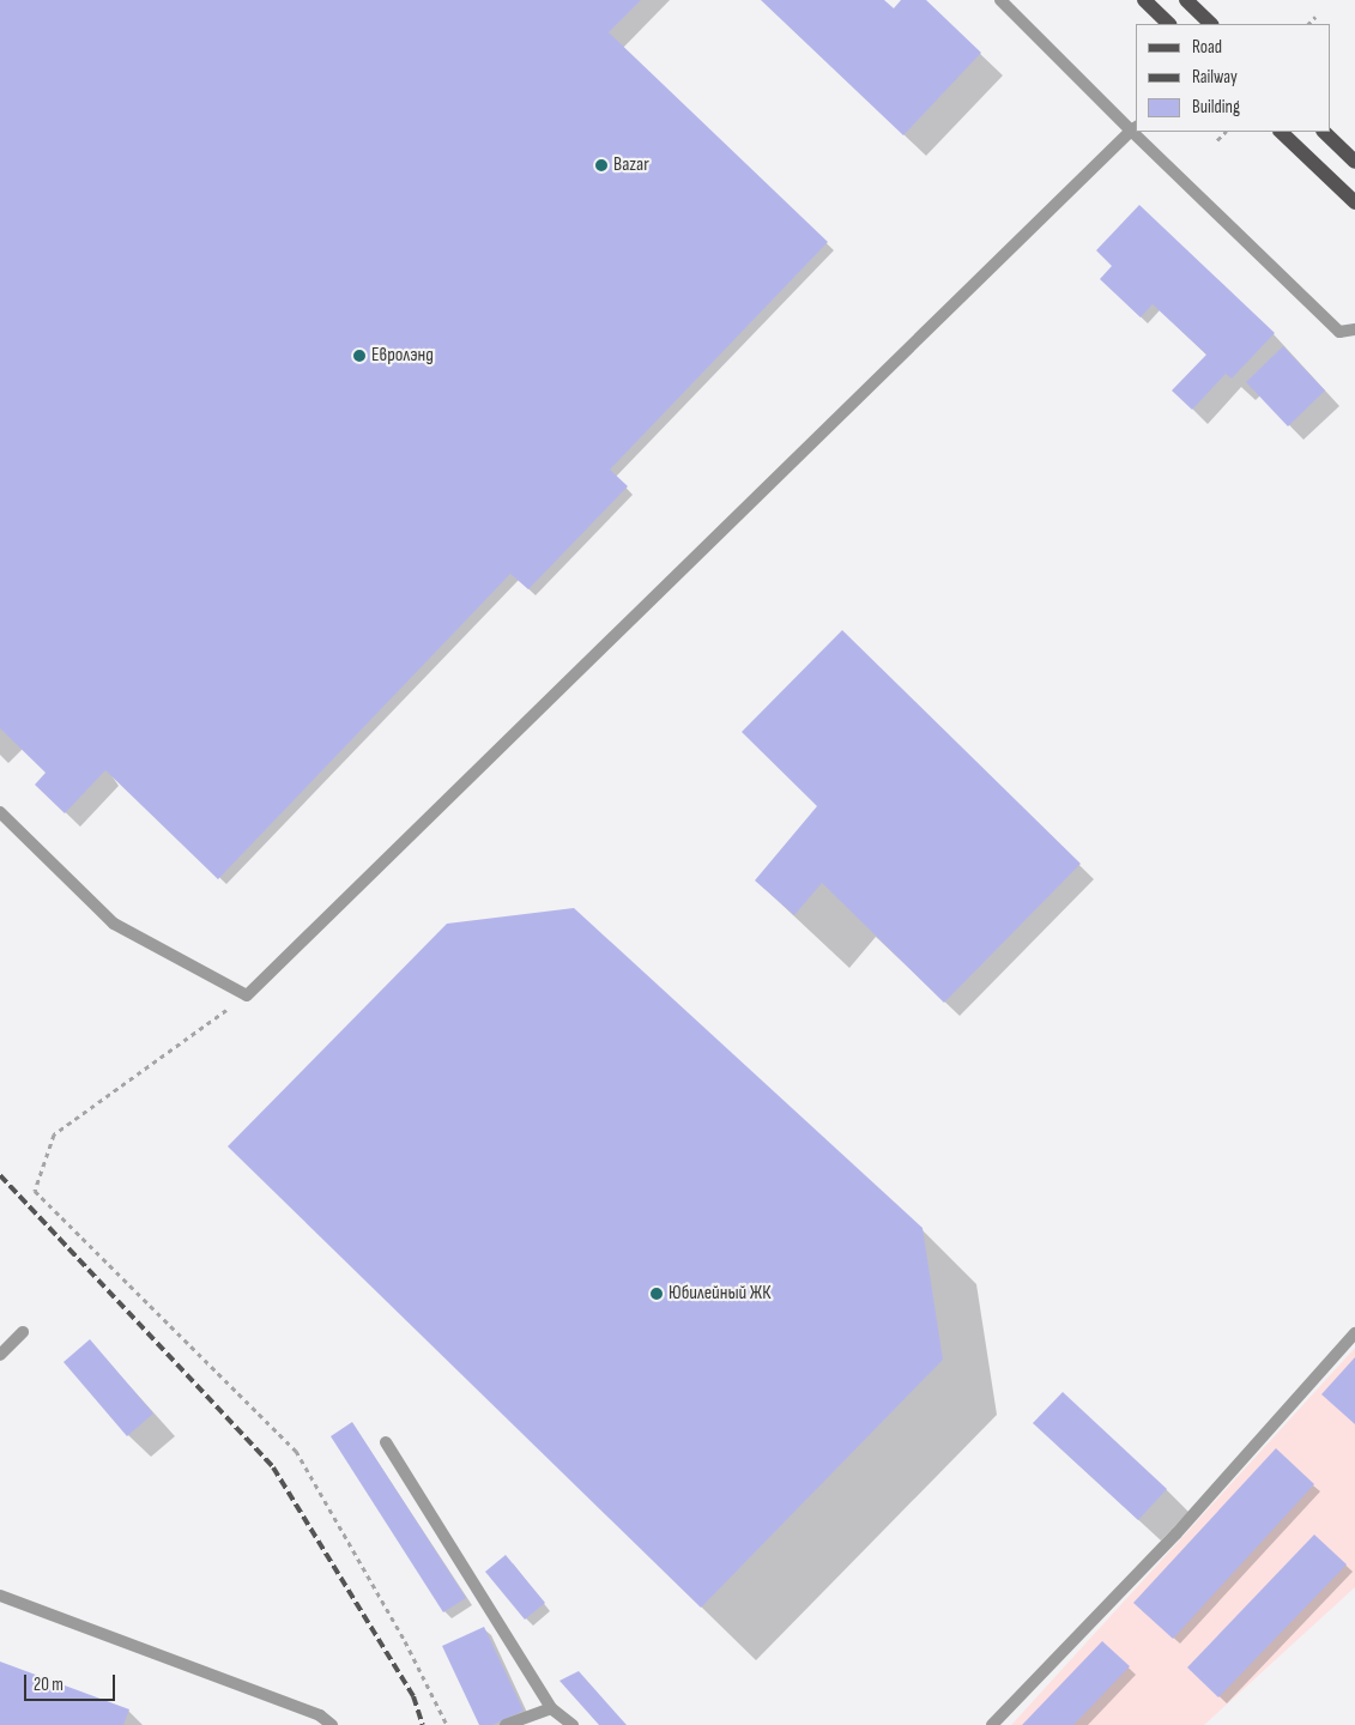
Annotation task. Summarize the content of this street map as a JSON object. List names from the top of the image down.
{
  "places": ["Bazar", "Евролэнд", "Юбилейный ЖК"],
  "legend": ["Road", "Railway", "Building"],
  "scale_bar": "20 m"
}
